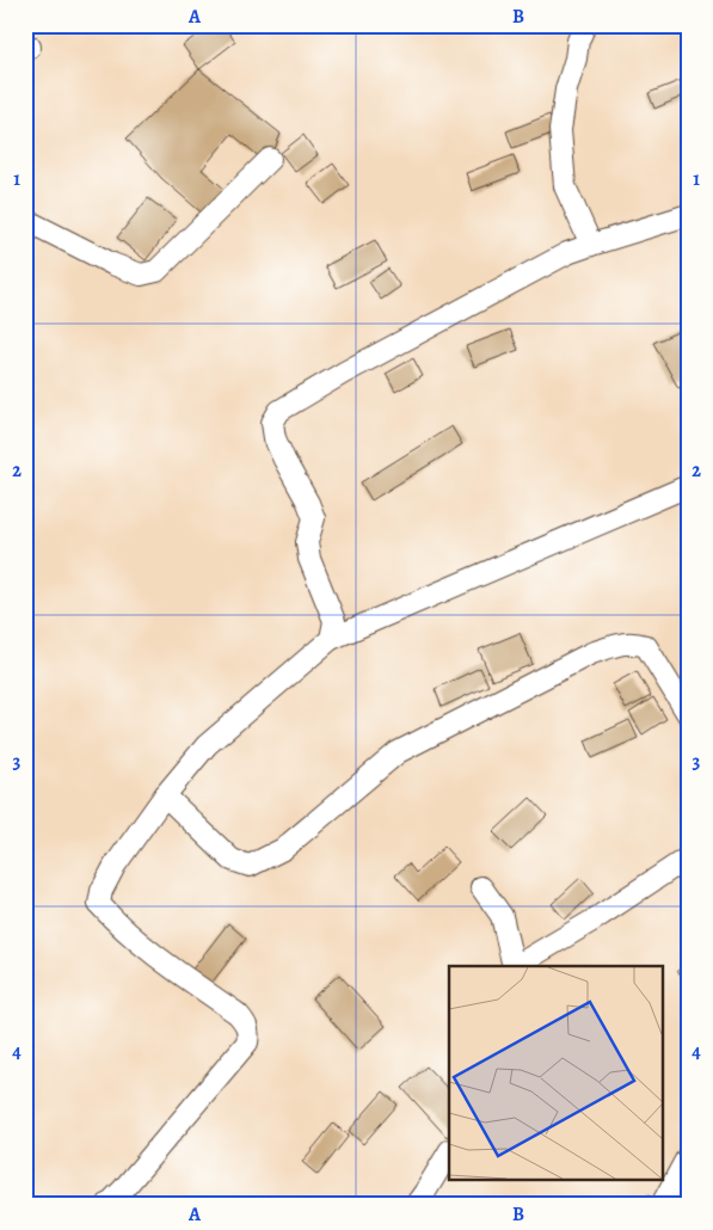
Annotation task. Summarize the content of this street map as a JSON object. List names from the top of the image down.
{
  "grid": {
    "columns": ["A", "B"],
    "rows": [
      "1",
      "2",
      "3",
      "4"
    ]
  }
}
